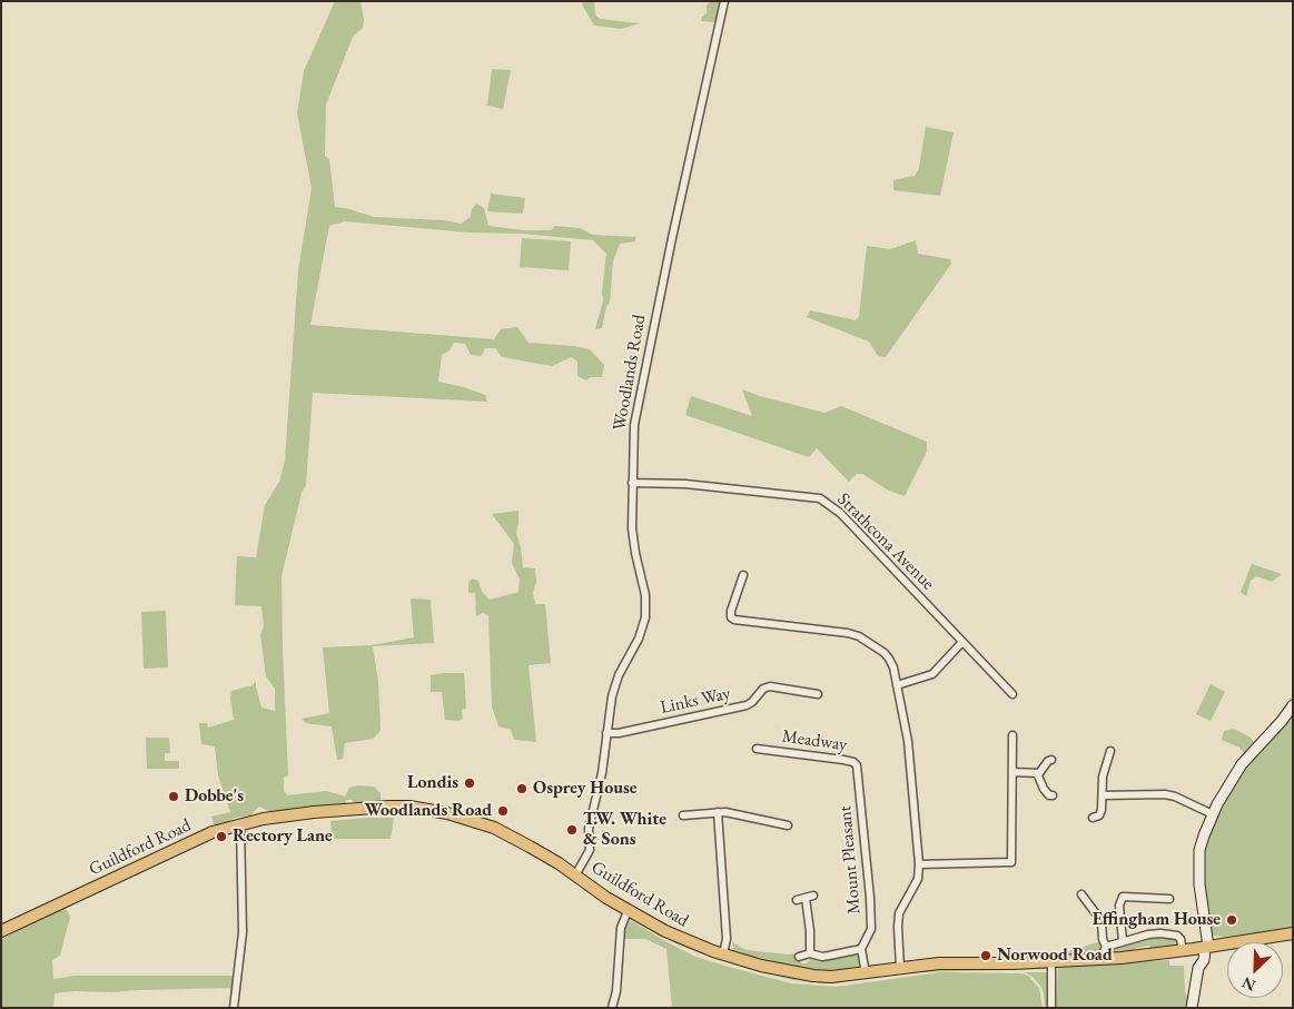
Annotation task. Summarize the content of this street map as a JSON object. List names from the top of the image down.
{
  "streets": {
    "main road": ["Guildford Road"],
    "street": [
      "Woodlands Road",
      "Strathcona Avenue",
      "Links Way",
      "Meadway",
      "Mount Pleasant"
    ]
  },
  "crossings": [
    ["Woodlands Road", "Strathcona Avenue"],
    ["Woodlands Road", "Links Way"],
    ["Woodlands Road", "Guildford Road"],
    ["Meadway", "Mount Pleasant"],
    ["Guildford Road", "Mount Pleasant"]
  ],
  "places": [
    "Londis",
    "Osprey House",
    "Dobbe's",
    "Woodlands Road",
    "T.W. White & Sons",
    "Rectory Lane",
    "Effingham House",
    "Norwood Road"
  ],
  "north": "bottom left"
}
